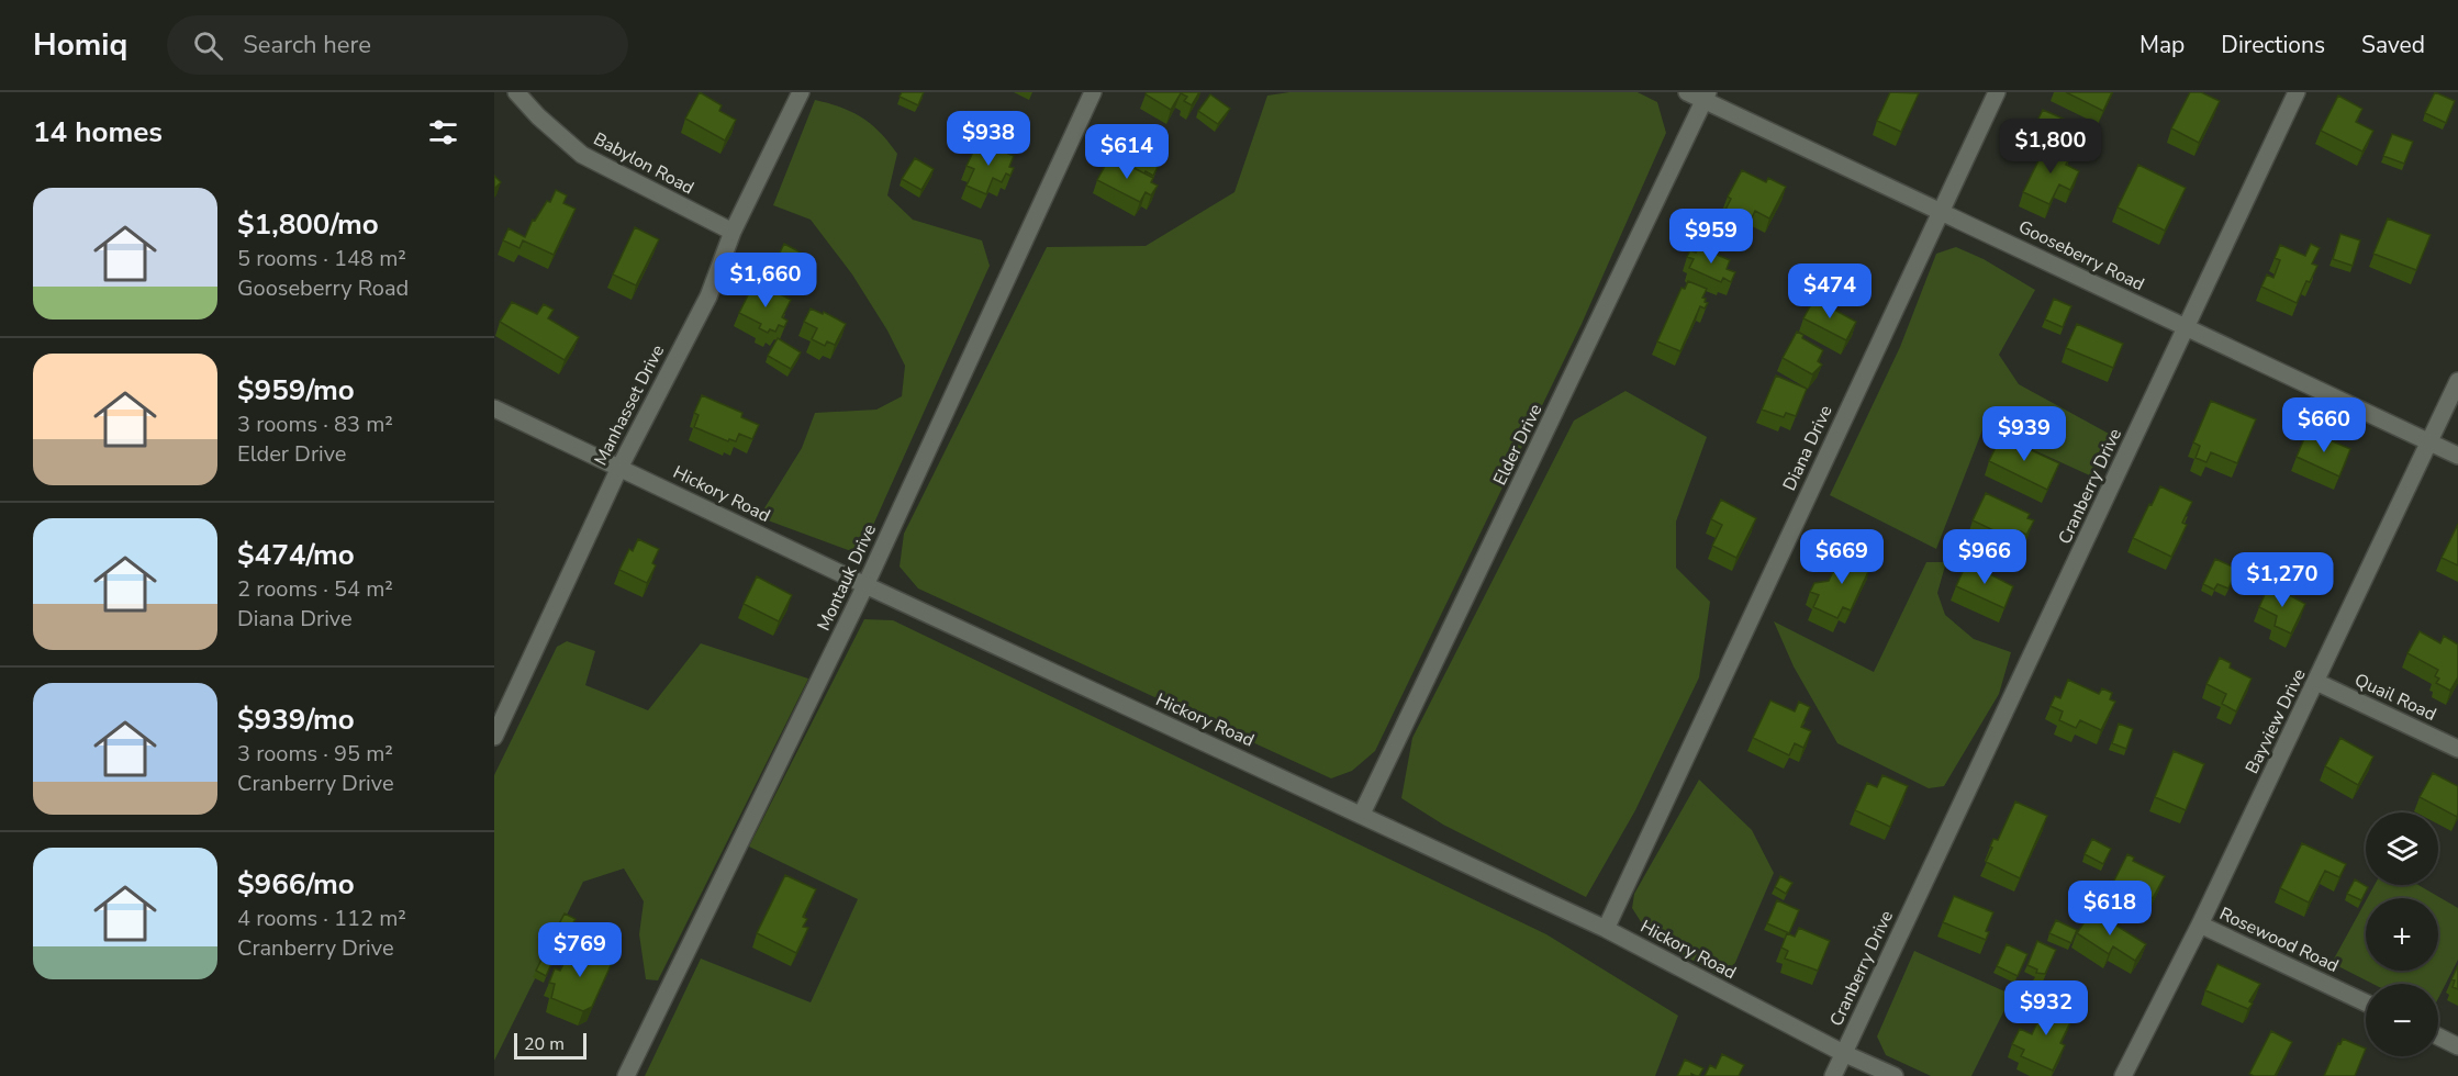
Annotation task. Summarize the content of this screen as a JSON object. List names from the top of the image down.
{
  "streets": {
    "street": [
      "Babylon Road",
      "Gooseberry Road",
      "Manhasset Drive",
      "Elder Drive",
      "Diana Drive",
      "Cranberry Drive",
      "Hickory Road",
      "Montauk Drive",
      "Quail Road",
      "Bayview Drive",
      "Rosewood Road"
    ]
  },
  "crossings": [
    ["Babylon Road", "Manhasset Drive"],
    ["Gooseberry Road", "Elder Drive"],
    ["Gooseberry Road", "Diana Drive"],
    ["Gooseberry Road", "Cranberry Drive"],
    ["Gooseberry Road", "Bayview Drive"],
    ["Manhasset Drive", "Hickory Road"],
    ["Elder Drive", "Hickory Road"],
    ["Diana Drive", "Hickory Road"],
    ["Cranberry Drive", "Hickory Road"],
    ["Hickory Road", "Montauk Drive"],
    ["Quail Road", "Bayview Drive"],
    ["Bayview Drive", "Rosewood Road"]
  ],
  "scale_bar": "20 m",
  "page": {
    "header": "Homiq",
    "search": "Search here",
    "nav": ["Map", "Directions", "Saved"],
    "heading": "14 homes",
    "price": [
      "$938",
      "$1,800",
      "$614",
      "$959",
      "$1,660",
      "$474",
      "$660",
      "$939",
      "$669",
      "$966",
      "$1,270",
      "$618",
      "$769",
      "$932"
    ],
    "list": [
      {
        "name": "$1,800/mo",
        "note": "5 rooms · 148 m² · Gooseberry Road"
      },
      {
        "name": "$959/mo",
        "note": "3 rooms · 83 m² · Elder Drive"
      },
      {
        "name": "$474/mo",
        "note": "2 rooms · 54 m² · Diana Drive"
      },
      {
        "name": "$939/mo",
        "note": "3 rooms · 95 m² · Cranberry Drive"
      },
      {
        "name": "$966/mo",
        "note": "4 rooms · 112 m² · Cranberry Drive"
      }
    ],
    "map_buttons": ["+", "−"],
    "scale": "20 m"
  }
}
